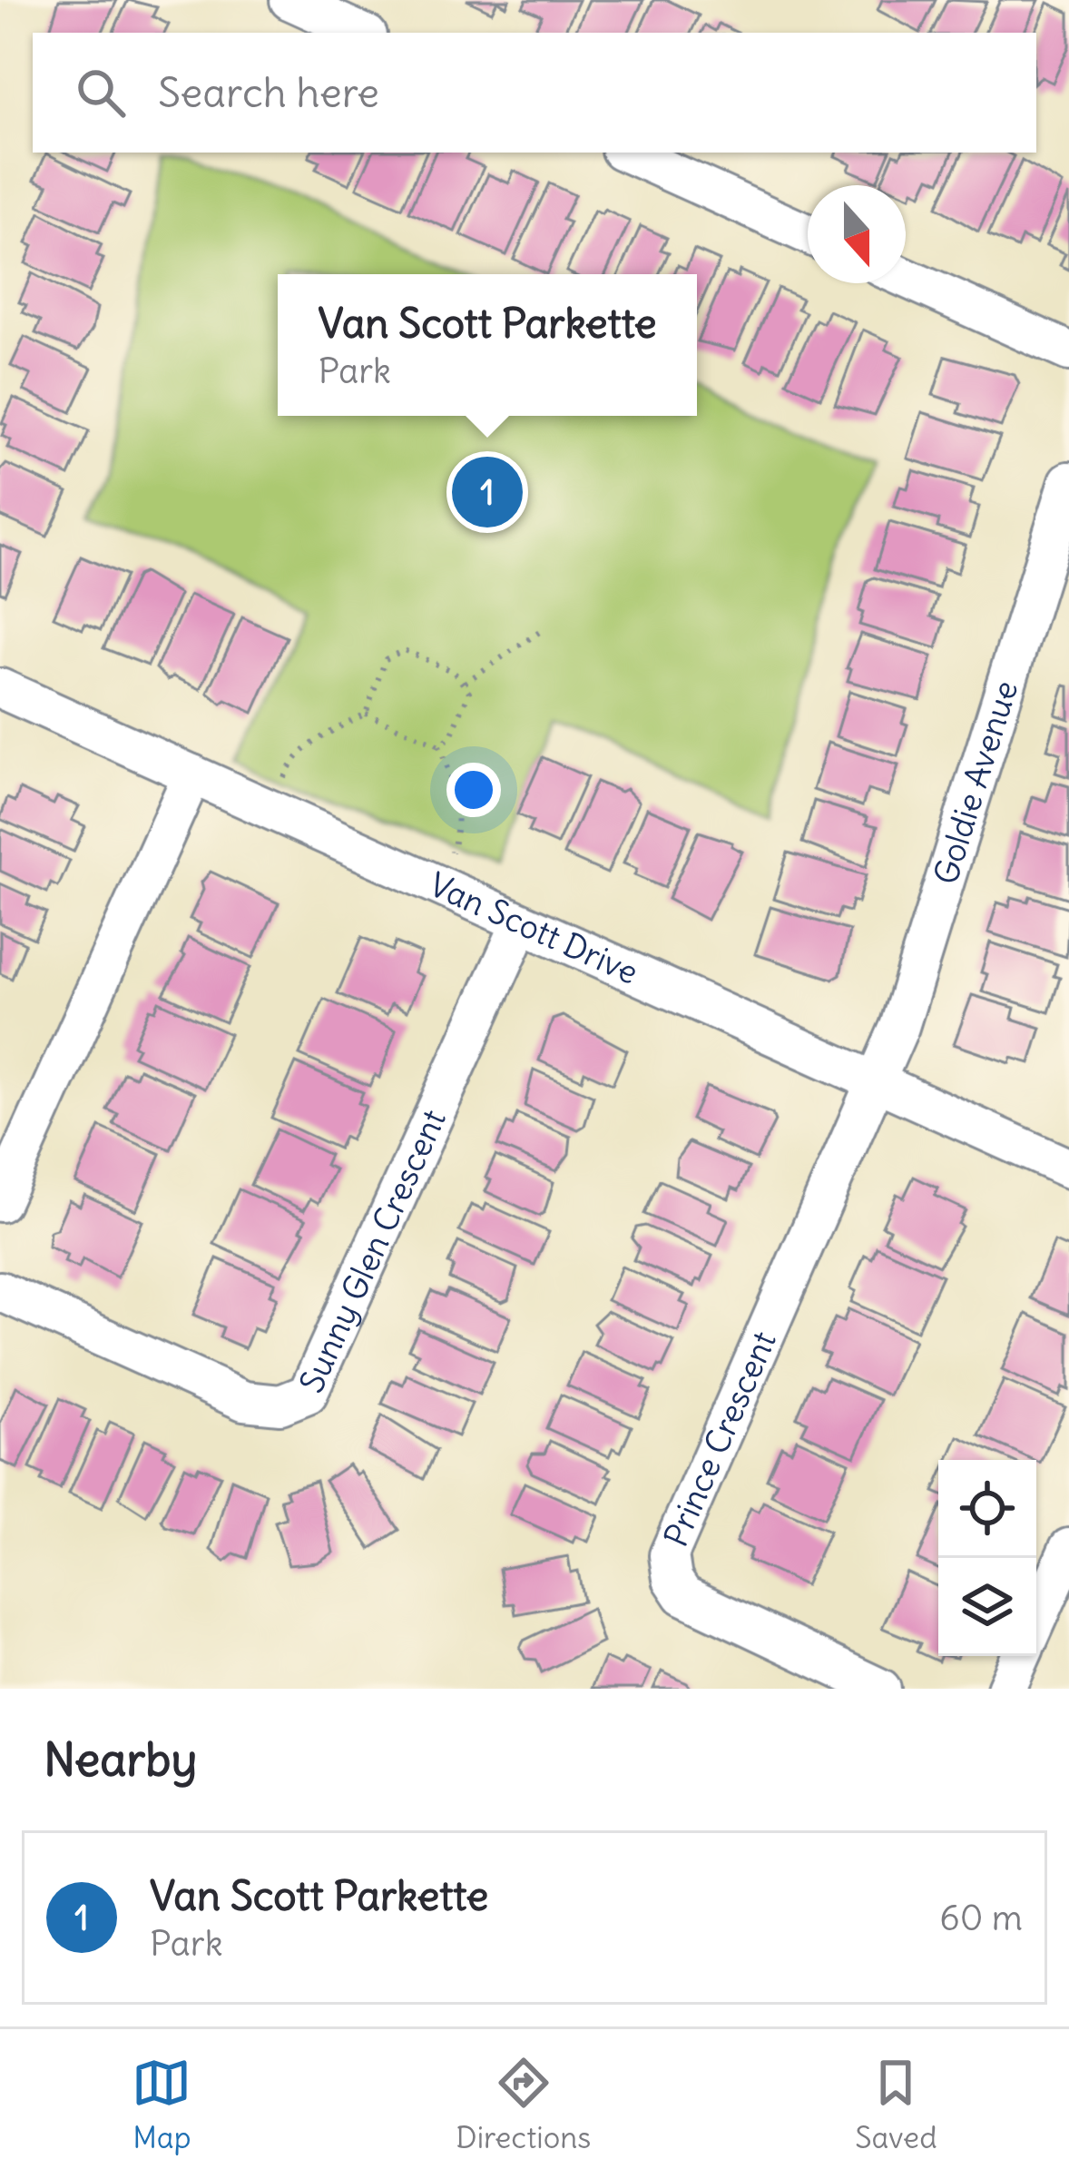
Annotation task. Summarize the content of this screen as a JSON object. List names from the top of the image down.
{
  "streets": {
    "street": [
      "Goldie Avenue",
      "Van Scott Drive",
      "Sunny Glen Crescent",
      "Prince Crescent"
    ]
  },
  "crossings": [
    ["Goldie Avenue", "Van Scott Drive"],
    ["Goldie Avenue", "Prince Crescent"],
    ["Van Scott Drive", "Sunny Glen Crescent"],
    ["Van Scott Drive", "Prince Crescent"]
  ],
  "north": "bottom",
  "page": {
    "search": "Search here",
    "popup": ["Van Scott Parkette", "Park"],
    "pins": "1",
    "heading": "Nearby",
    "list": [
      {
        "mark": "1",
        "name": "Van Scott Parkette",
        "note": "Park",
        "value": "60 m"
      }
    ],
    "nav": ["Map", "Directions", "Saved"]
  }
}
